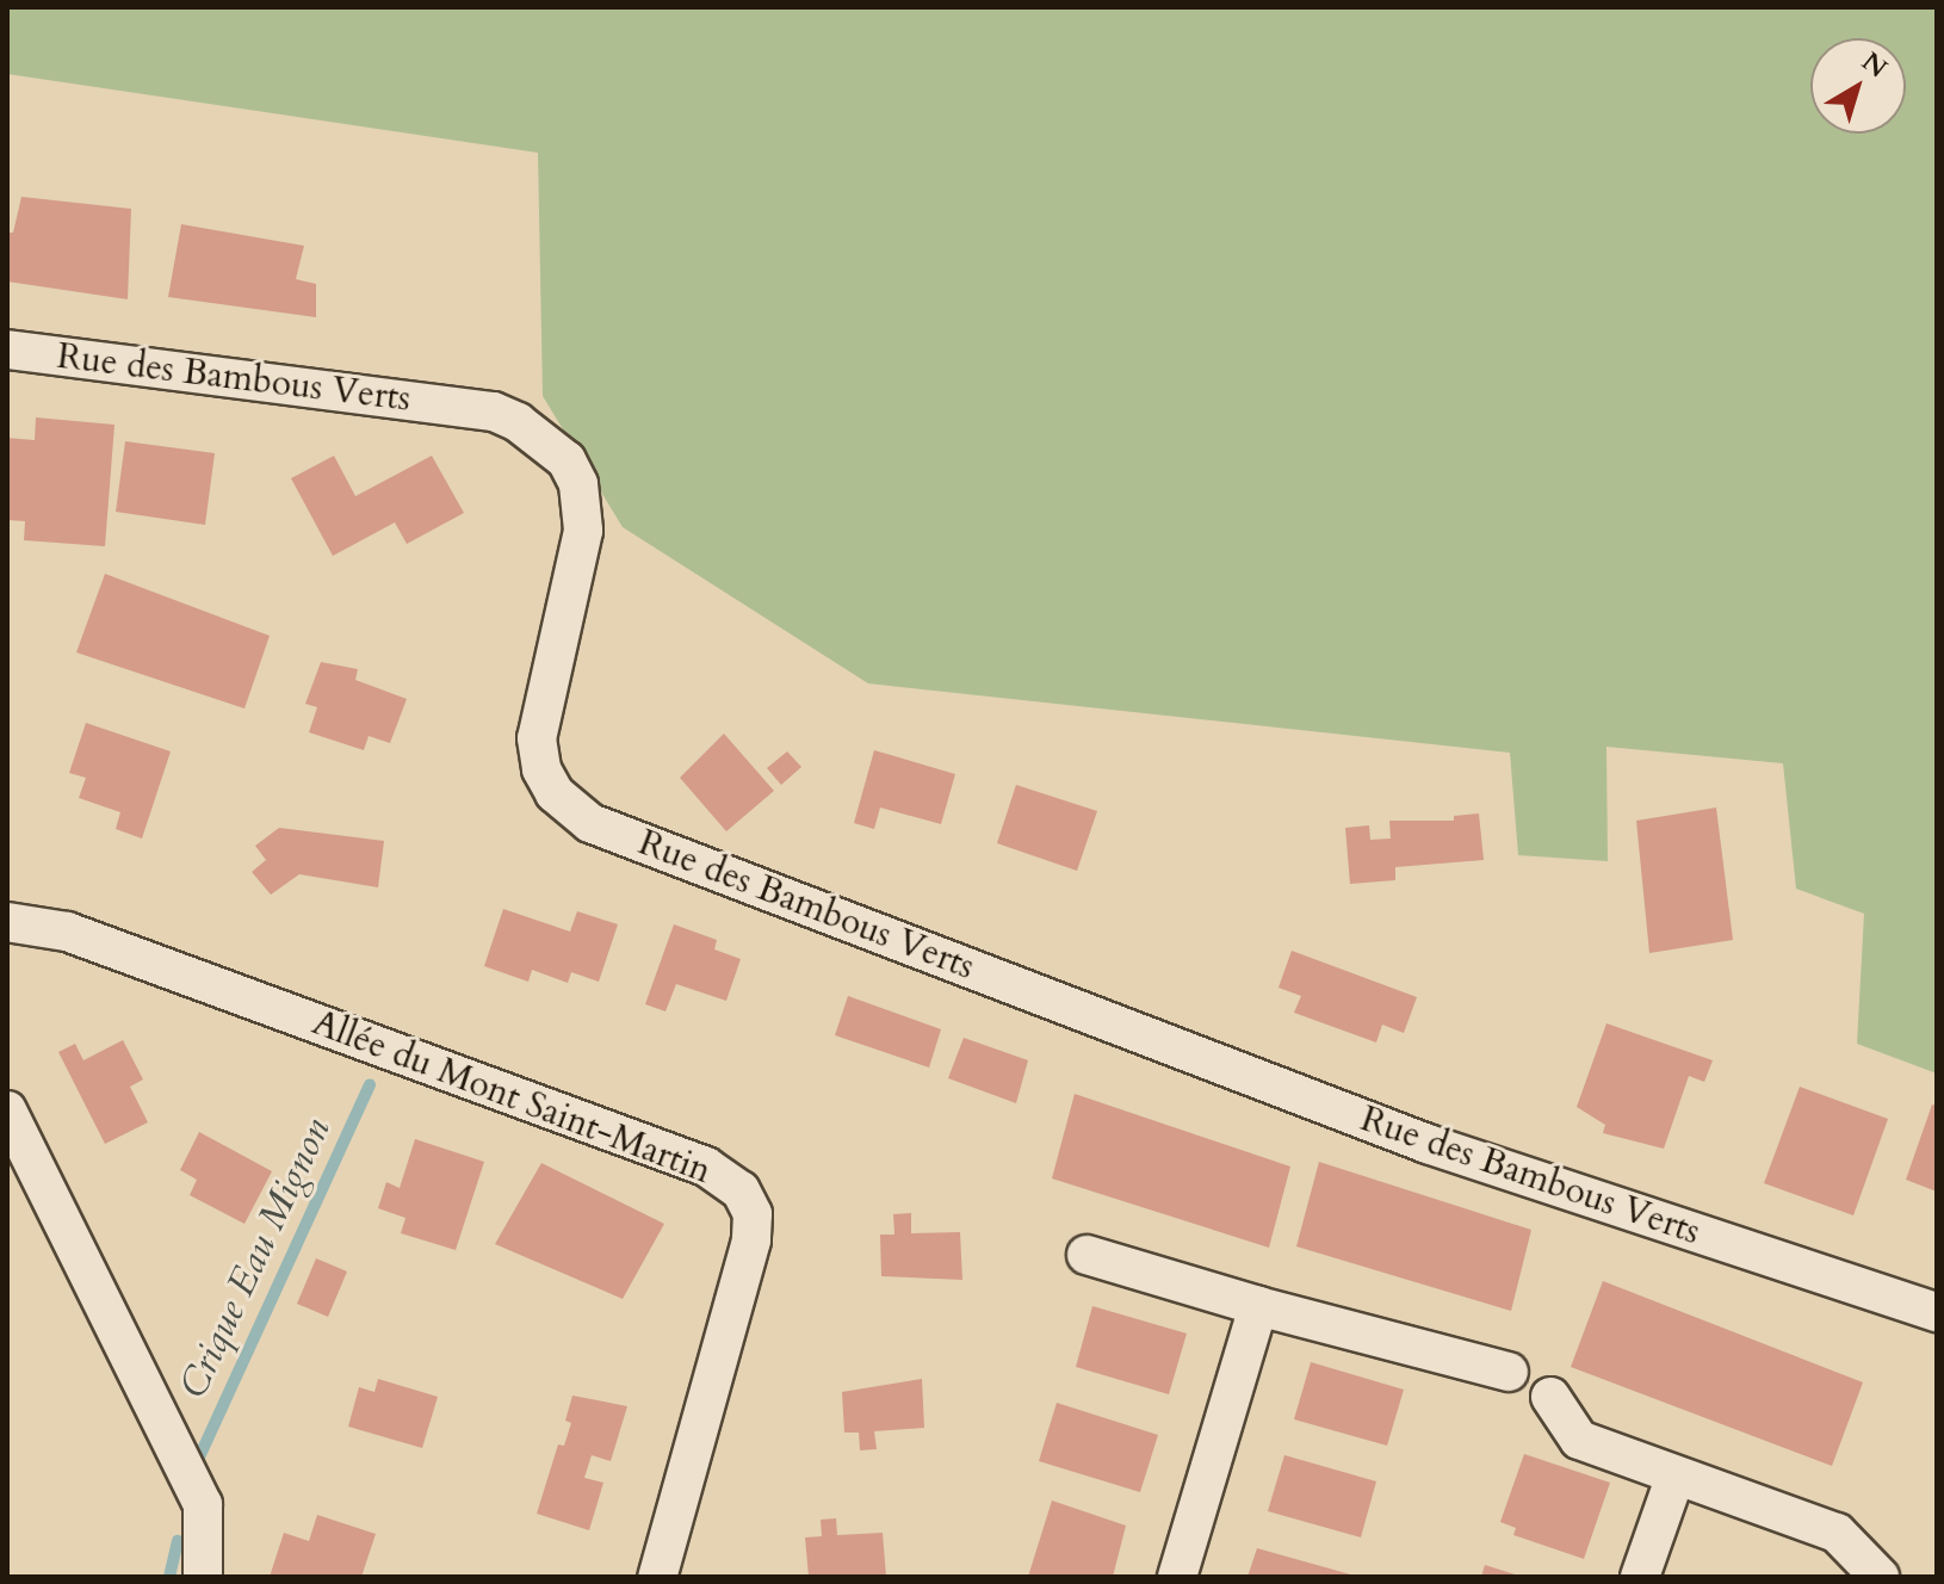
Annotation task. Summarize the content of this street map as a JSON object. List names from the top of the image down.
{
  "streets": {
    "street": ["Rue des Bambous Verts", "Allée du Mont Saint-Martin"]
  },
  "water": ["Crique Eau Mignon"],
  "north": "top right"
}
